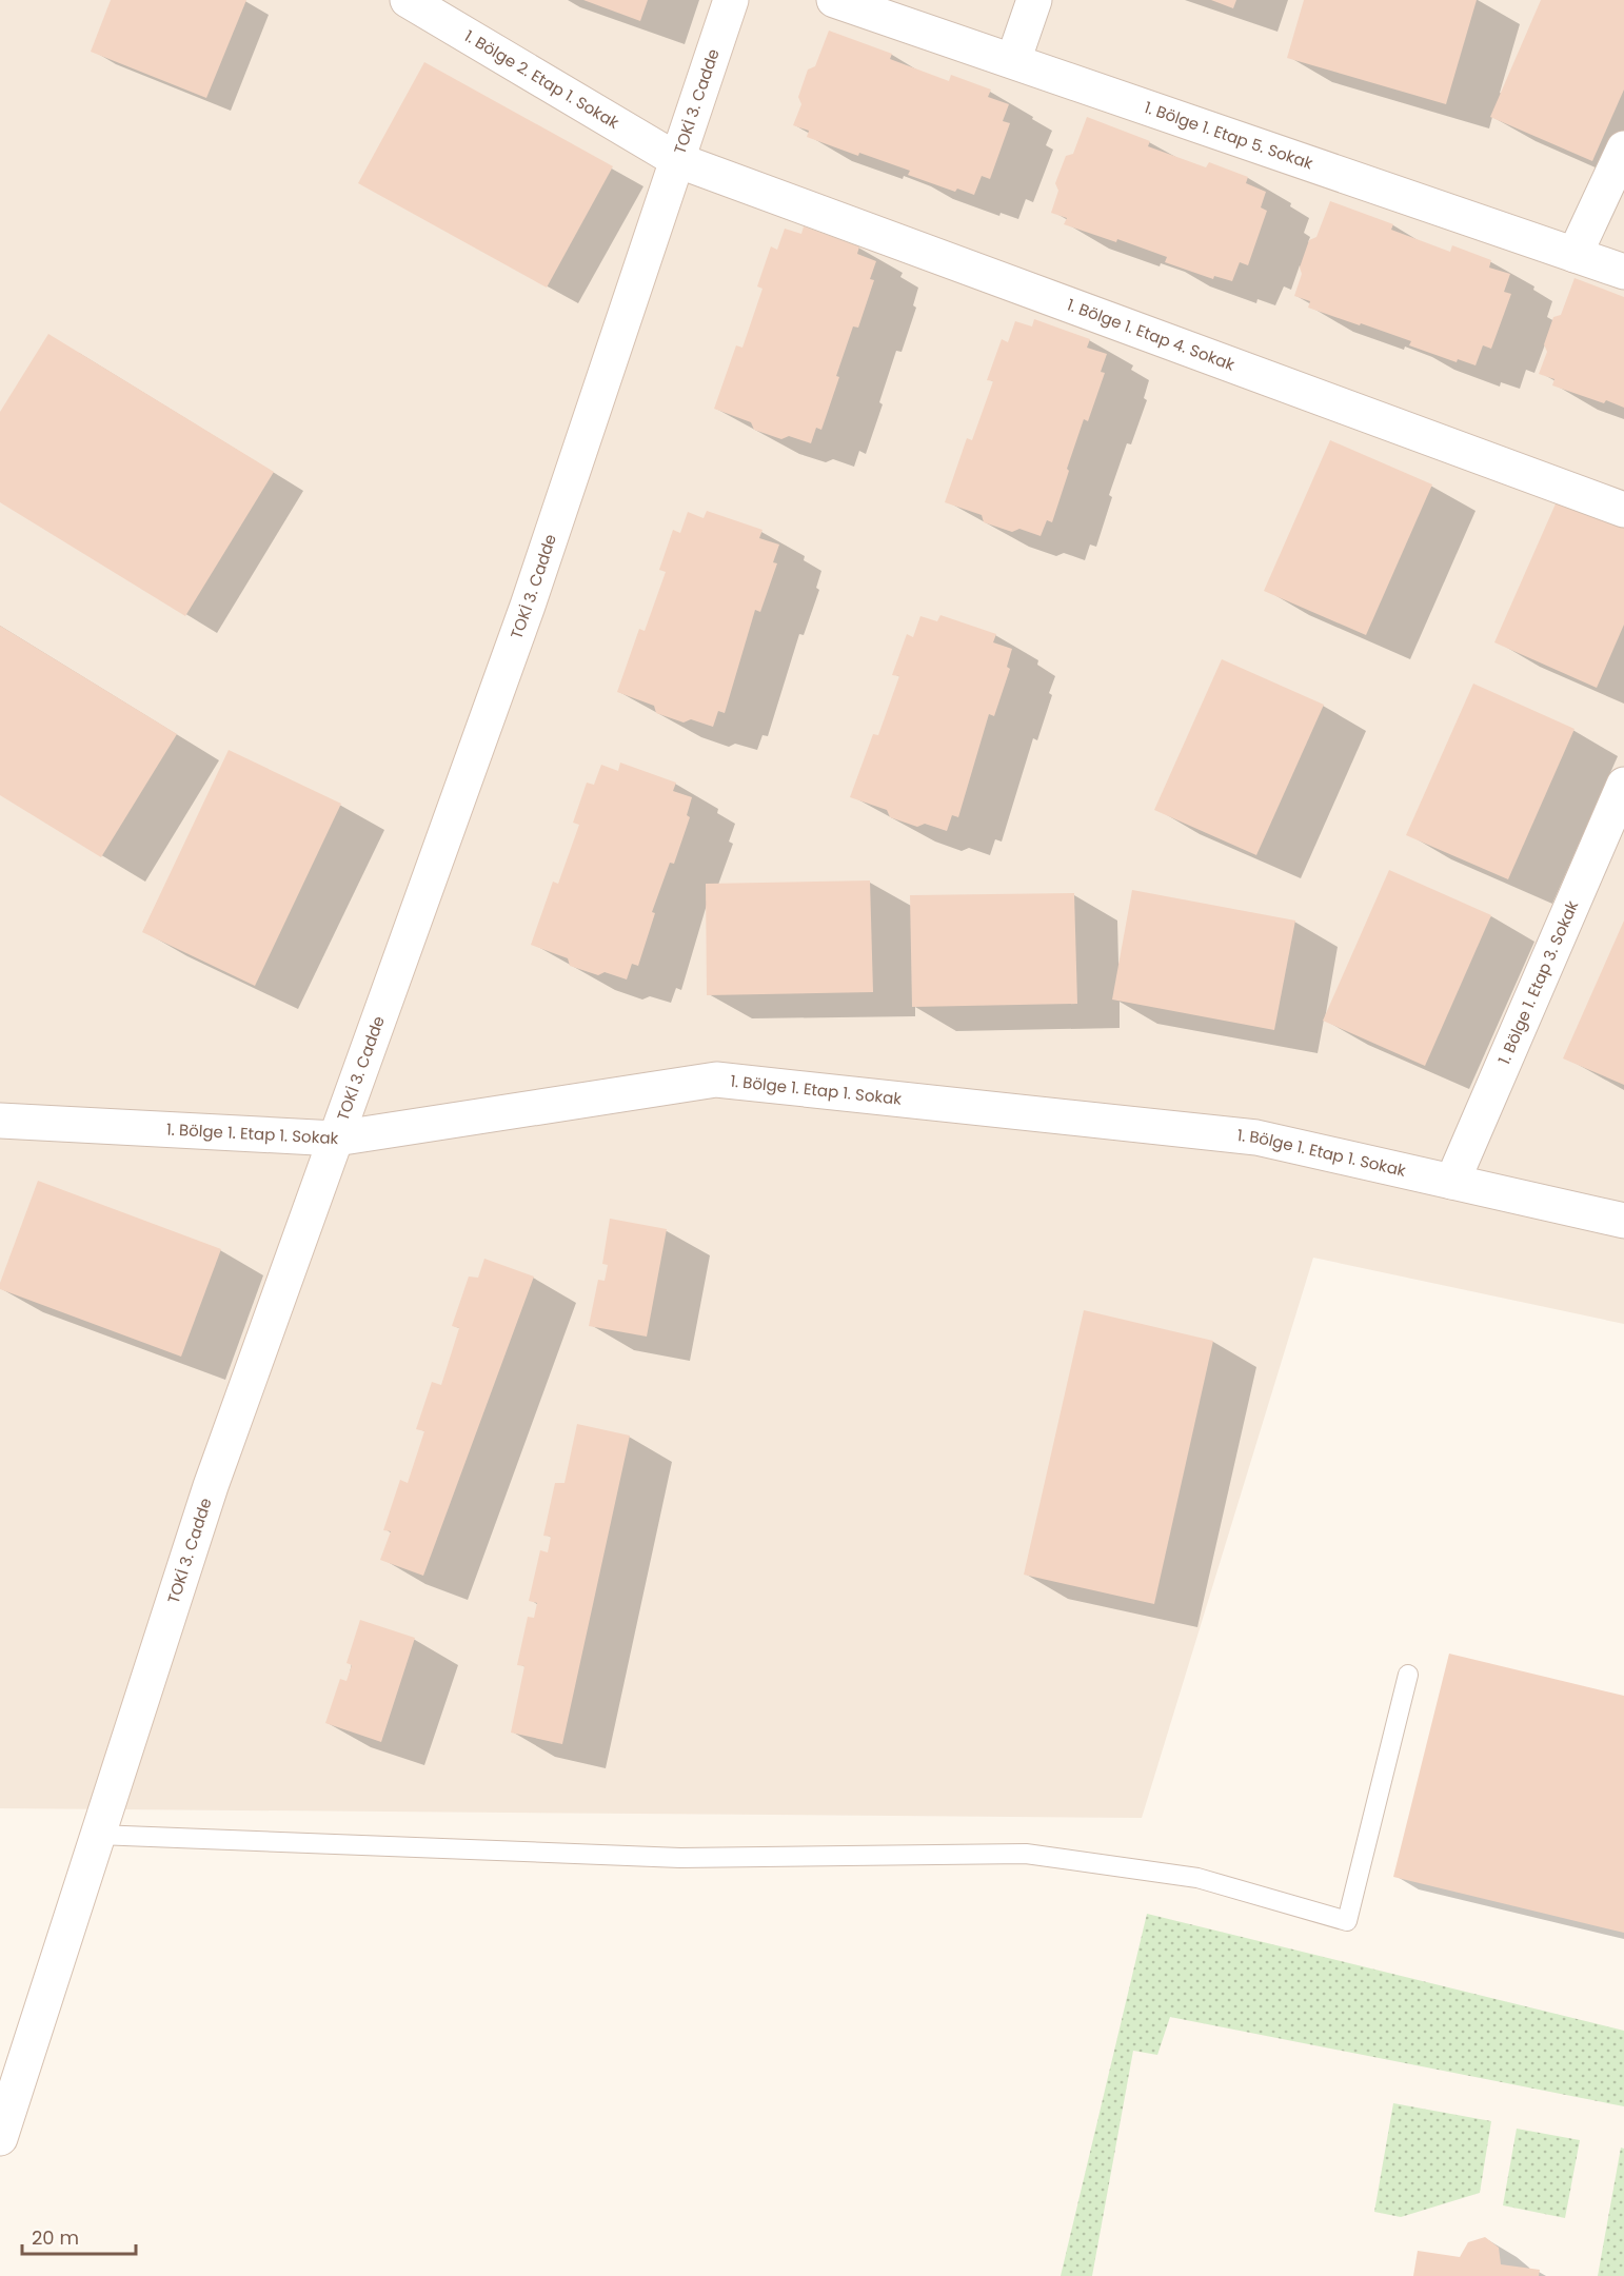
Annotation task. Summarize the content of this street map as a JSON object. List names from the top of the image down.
{
  "streets": {
    "street": [
      "1. Bölge 2. Etap 1. Sokak",
      "TOKİ 3. Cadde",
      "1. Bölge 1. Etap 5. Sokak",
      "1. Bölge 1. Etap 4. Sokak",
      "1. Bölge 1. Etap 3. Sokak",
      "1. Bölge 1. Etap 1. Sokak"
    ]
  },
  "crossings": [
    ["1. Bölge 2. Etap 1. Sokak", "TOKİ 3. Cadde"],
    ["1. Bölge 2. Etap 1. Sokak", "1. Bölge 1. Etap 4. Sokak"],
    ["TOKİ 3. Cadde", "1. Bölge 1. Etap 4. Sokak"],
    ["TOKİ 3. Cadde", "1. Bölge 1. Etap 1. Sokak"],
    ["1. Bölge 1. Etap 3. Sokak", "1. Bölge 1. Etap 1. Sokak"]
  ],
  "scale_bar": "20 m"
}
